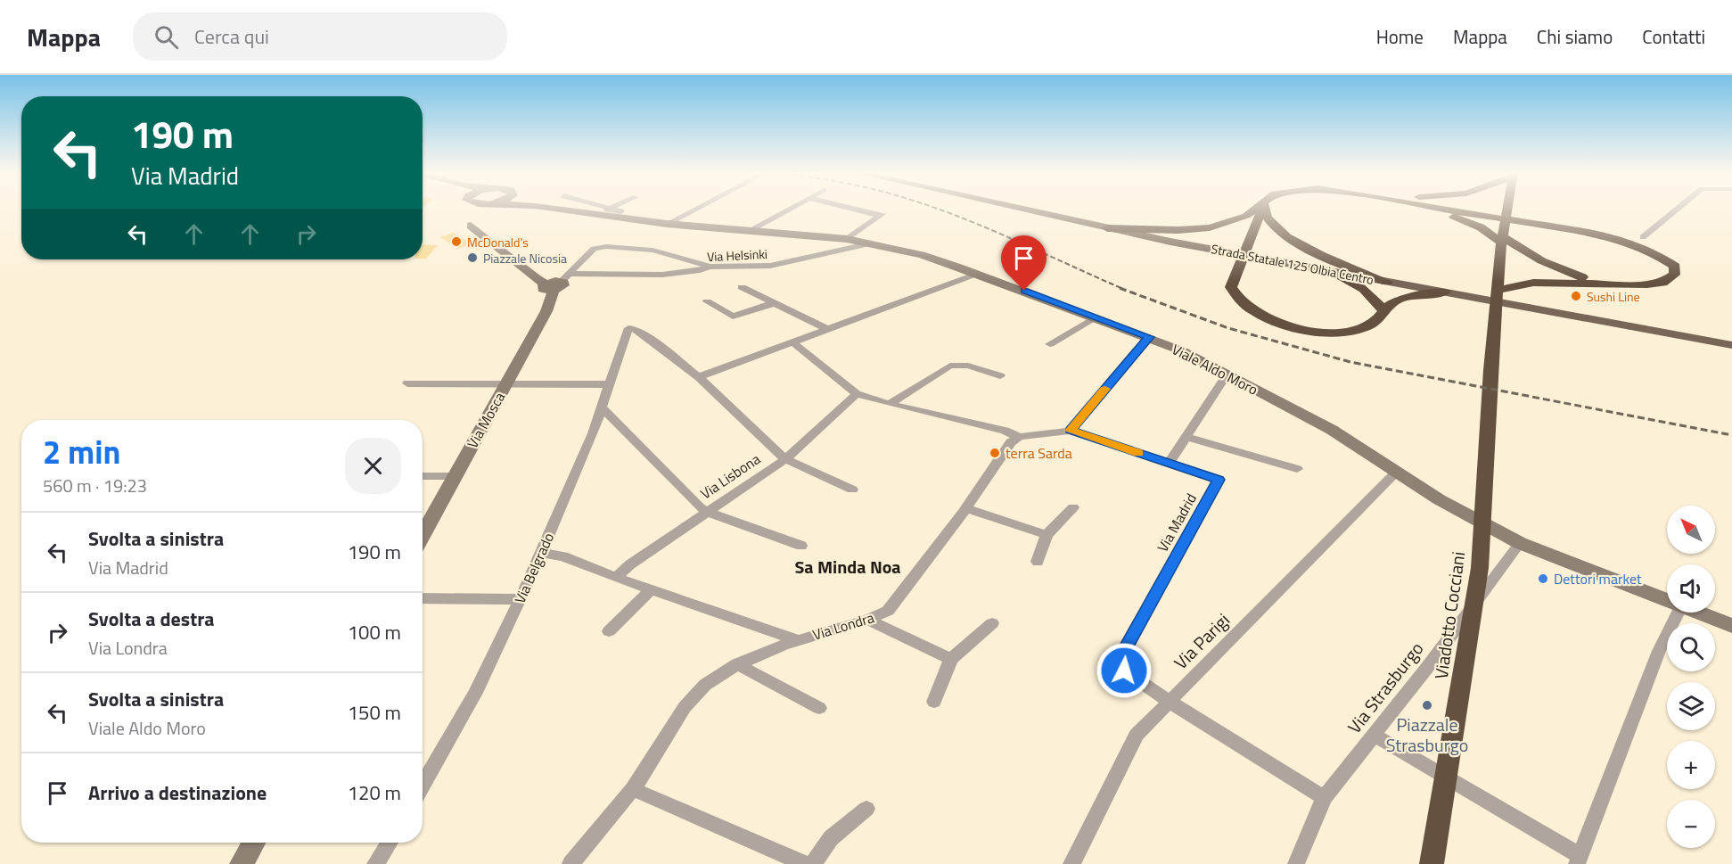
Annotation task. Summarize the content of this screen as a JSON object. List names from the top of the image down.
{
  "streets": {
    "highway": ["Viadotto Cocciani"],
    "main road": ["Strada Statale 125 Olbia Centro", "Viale Aldo Moro", "Via Mosca"],
    "street": [
      "Via Helsinki",
      "Via Lisbona",
      "Via Madrid",
      "Via Belgrado",
      "Via Londra",
      "Via Parigi",
      "Via Strasburgo"
    ]
  },
  "crossings": [
    ["Via Helsinki", "Viale Aldo Moro"],
    ["Viale Aldo Moro", "Via Parigi"],
    ["Viale Aldo Moro", "Via Strasburgo"],
    ["Via Madrid", "Via Parigi"]
  ],
  "districts": ["Sa Minda Noa"],
  "places": [
    "McDonald's",
    "Piazzale Nicosia",
    "Sushi Line",
    "terra Sarda",
    "Dettori market",
    "Piazzale Strasburgo"
  ],
  "north": "top left",
  "page": {
    "header": "Mappa",
    "search": "Cerca qui",
    "nav": [
      "Home",
      "Mappa",
      "Chi siamo",
      "Contatti"
    ],
    "turn": ["190 m", "Via Madrid"],
    "heading": ["2 min", "560 m · 19:23"],
    "map_buttons": ["+", "−"],
    "list": [
      {
        "name": "Svolta a sinistra",
        "note": "Via Madrid",
        "value": "190 m"
      },
      {
        "name": "Svolta a destra",
        "note": "Via Londra",
        "value": "100 m"
      },
      {
        "name": "Svolta a sinistra",
        "note": "Viale Aldo Moro",
        "value": "150 m"
      },
      {
        "name": "Arrivo a destinazione",
        "value": "120 m"
      }
    ]
  }
}
